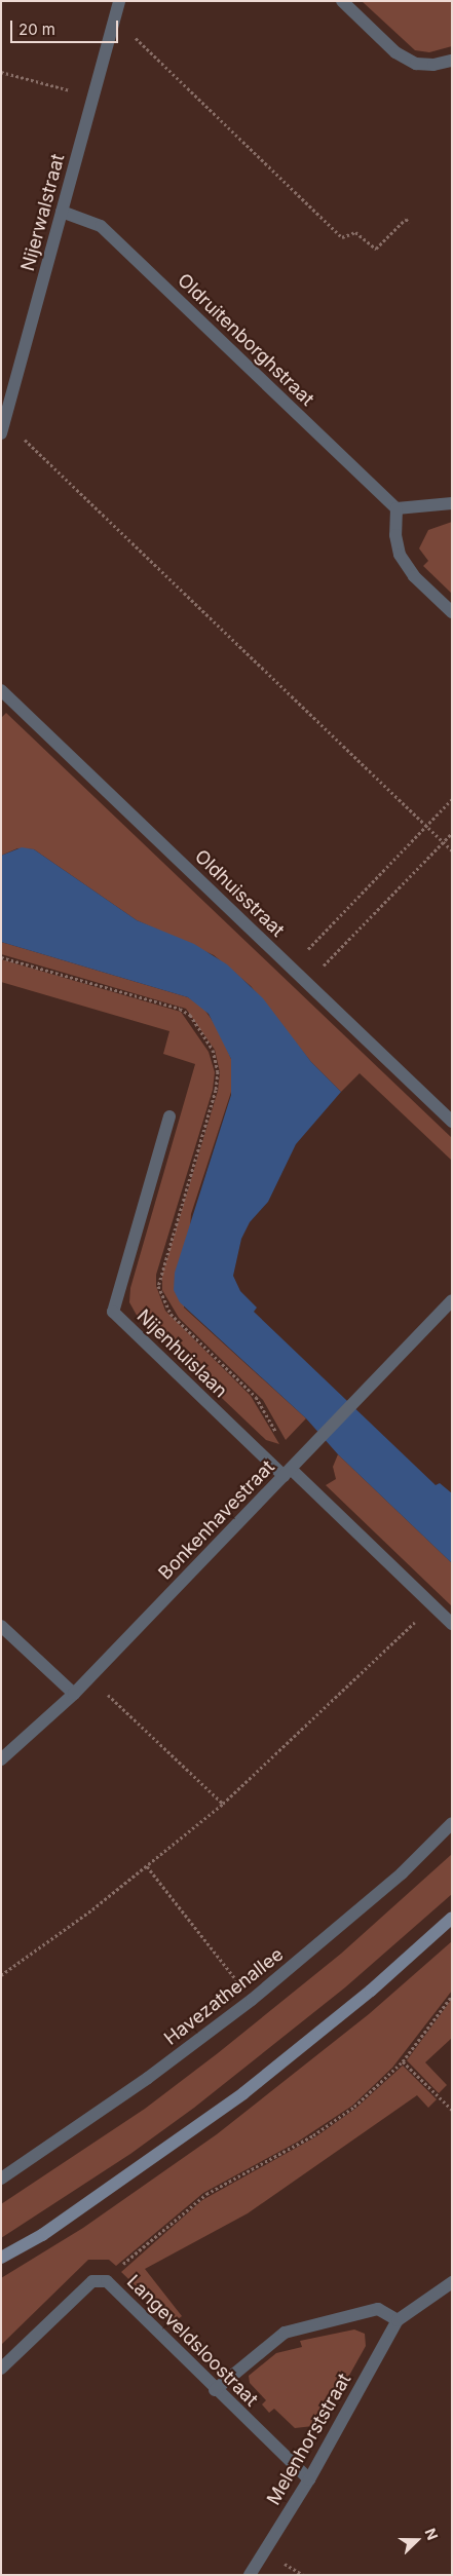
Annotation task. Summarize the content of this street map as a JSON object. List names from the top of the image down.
{
  "streets": {
    "street": [
      "Nijerwalstraat",
      "Oldruitenborghstraat",
      "Oldhuisstraat",
      "Nijenhuislaan",
      "Bonkenhavestraat",
      "Havezathenallee",
      "Langeveldsloostraat",
      "Melenhorststraat"
    ]
  },
  "crossings": [
    ["Nijerwalstraat", "Oldruitenborghstraat"],
    ["Nijenhuislaan", "Bonkenhavestraat"],
    ["Langeveldsloostraat", "Melenhorststraat"]
  ],
  "scale_bar": "20 m",
  "north": "right"
}
